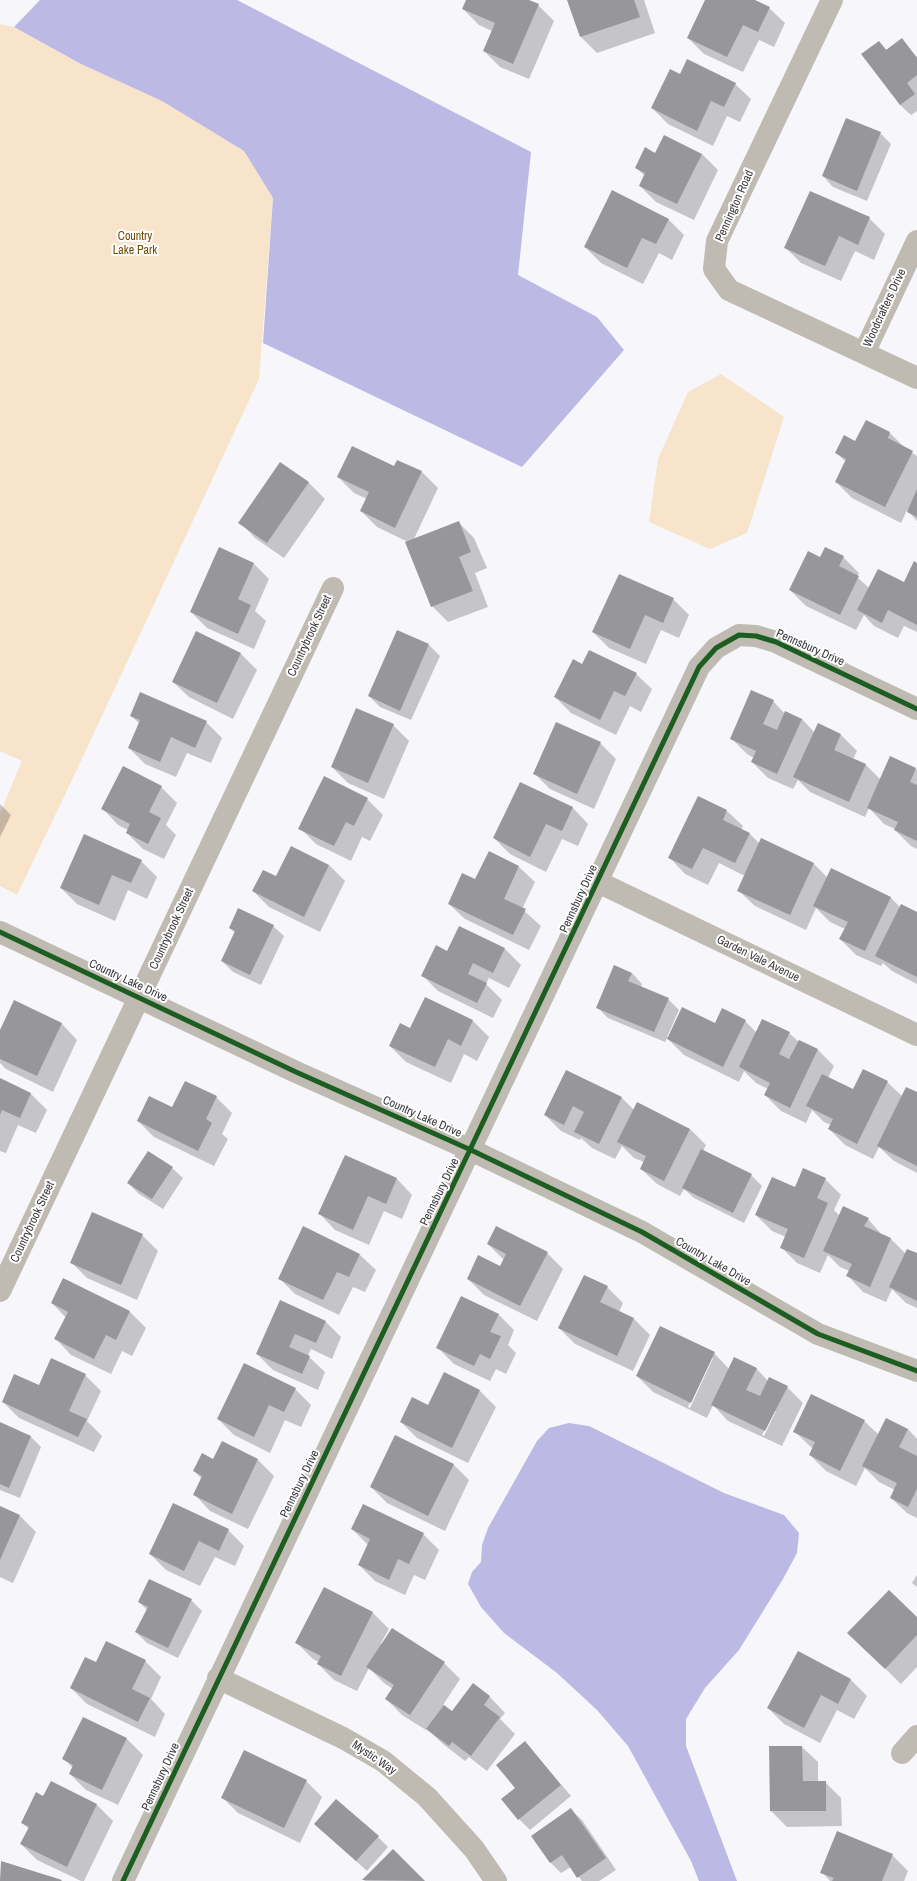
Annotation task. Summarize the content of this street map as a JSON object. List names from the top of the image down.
{
  "streets": {
    "street": [
      "Pennington Road",
      "Woodcrafters Drive",
      "Countrybrook Street",
      "Pennsbury Drive",
      "Garden Vale Avenue",
      "Country Lake Drive",
      "Mystic Way"
    ]
  },
  "crossings": [
    ["Pennington Road", "Woodcrafters Drive"],
    ["Countrybrook Street", "Country Lake Drive"],
    ["Pennsbury Drive", "Garden Vale Avenue"],
    ["Pennsbury Drive", "Country Lake Drive"],
    ["Pennsbury Drive", "Mystic Way"]
  ],
  "parks": ["Country Lake Park"]
}
